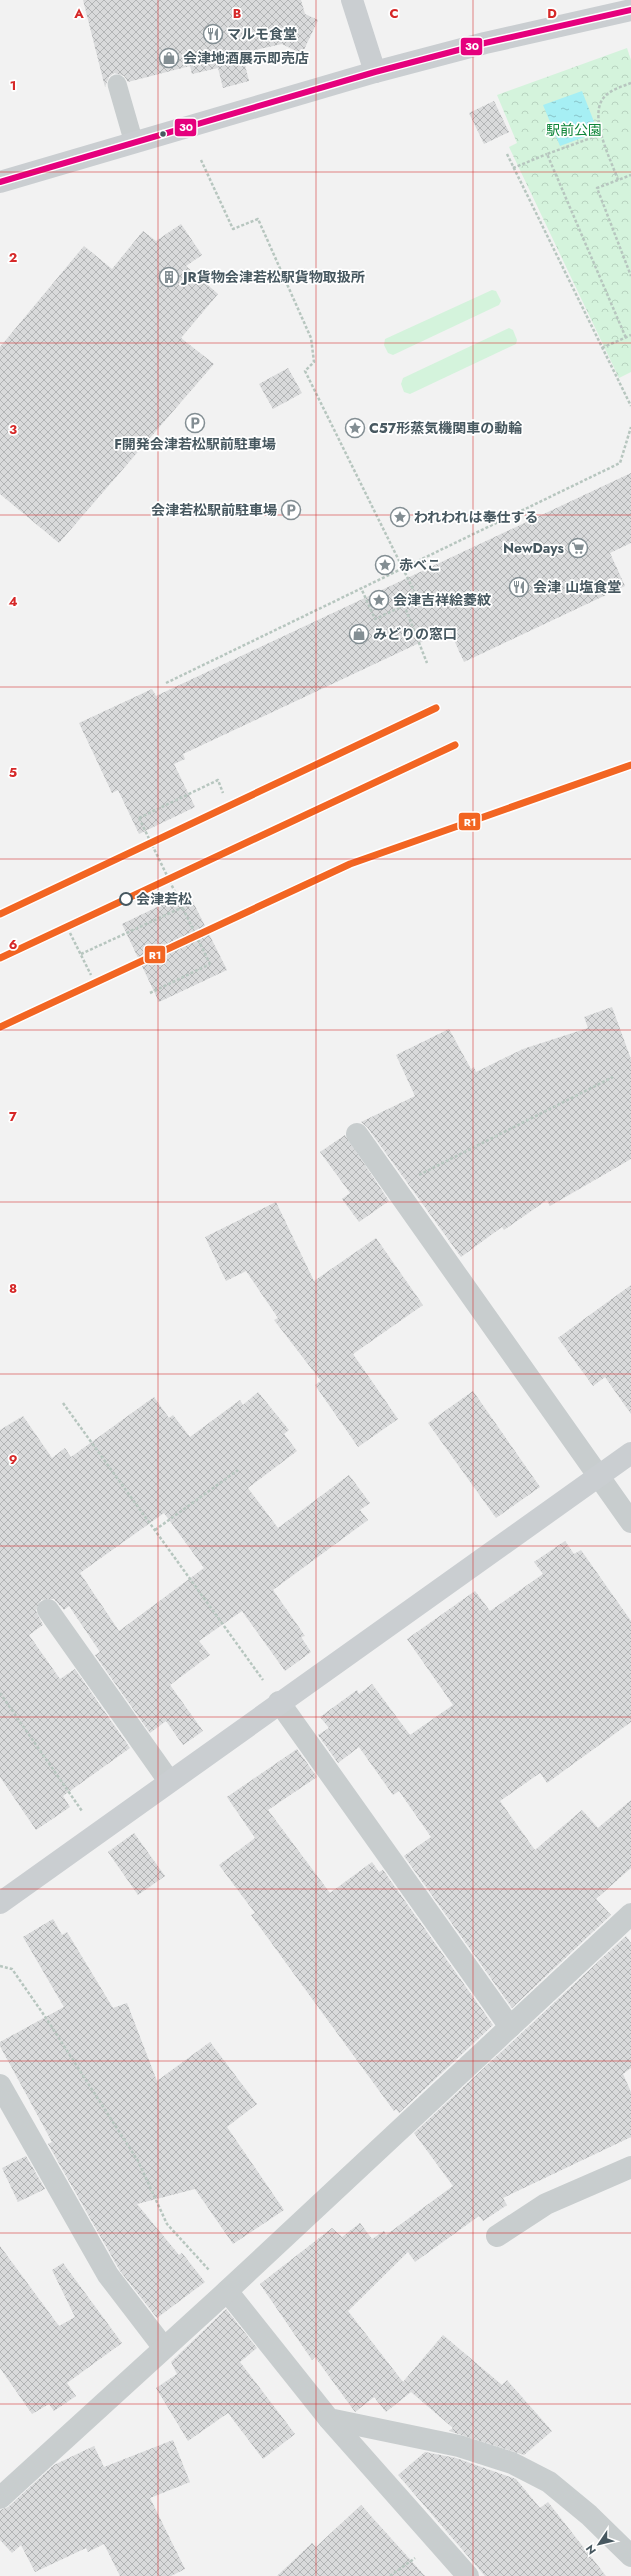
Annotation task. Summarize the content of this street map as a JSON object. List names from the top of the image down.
{
  "parks": ["駅前公園"],
  "places": {
    "restaurant": ["マルモ食堂", "会津 山塩食堂"],
    "shop": ["会津地酒展示即売店", "みどりの窓口"],
    "building": ["JR貨物会津若松駅貨物取扱所"],
    "parking": ["F開発会津若松駅前駐車場", "会津若松駅前駐車場"],
    "place": [
      "C57形蒸気機関車の動輪",
      "われわれは奉仕する",
      "赤べこ",
      "会津吉祥絵菱紋"
    ],
    "supermarket": ["NewDays"],
    "other": ["会津若松"]
  },
  "lines": ["transit line 30", "transit line R1"],
  "north": "bottom left",
  "grid": {
    "columns": [
      "A",
      "B",
      "C",
      "D"
    ],
    "rows": [
      "1",
      "2",
      "3",
      "4",
      "5",
      "6",
      "7",
      "8",
      "9"
    ]
  }
}
